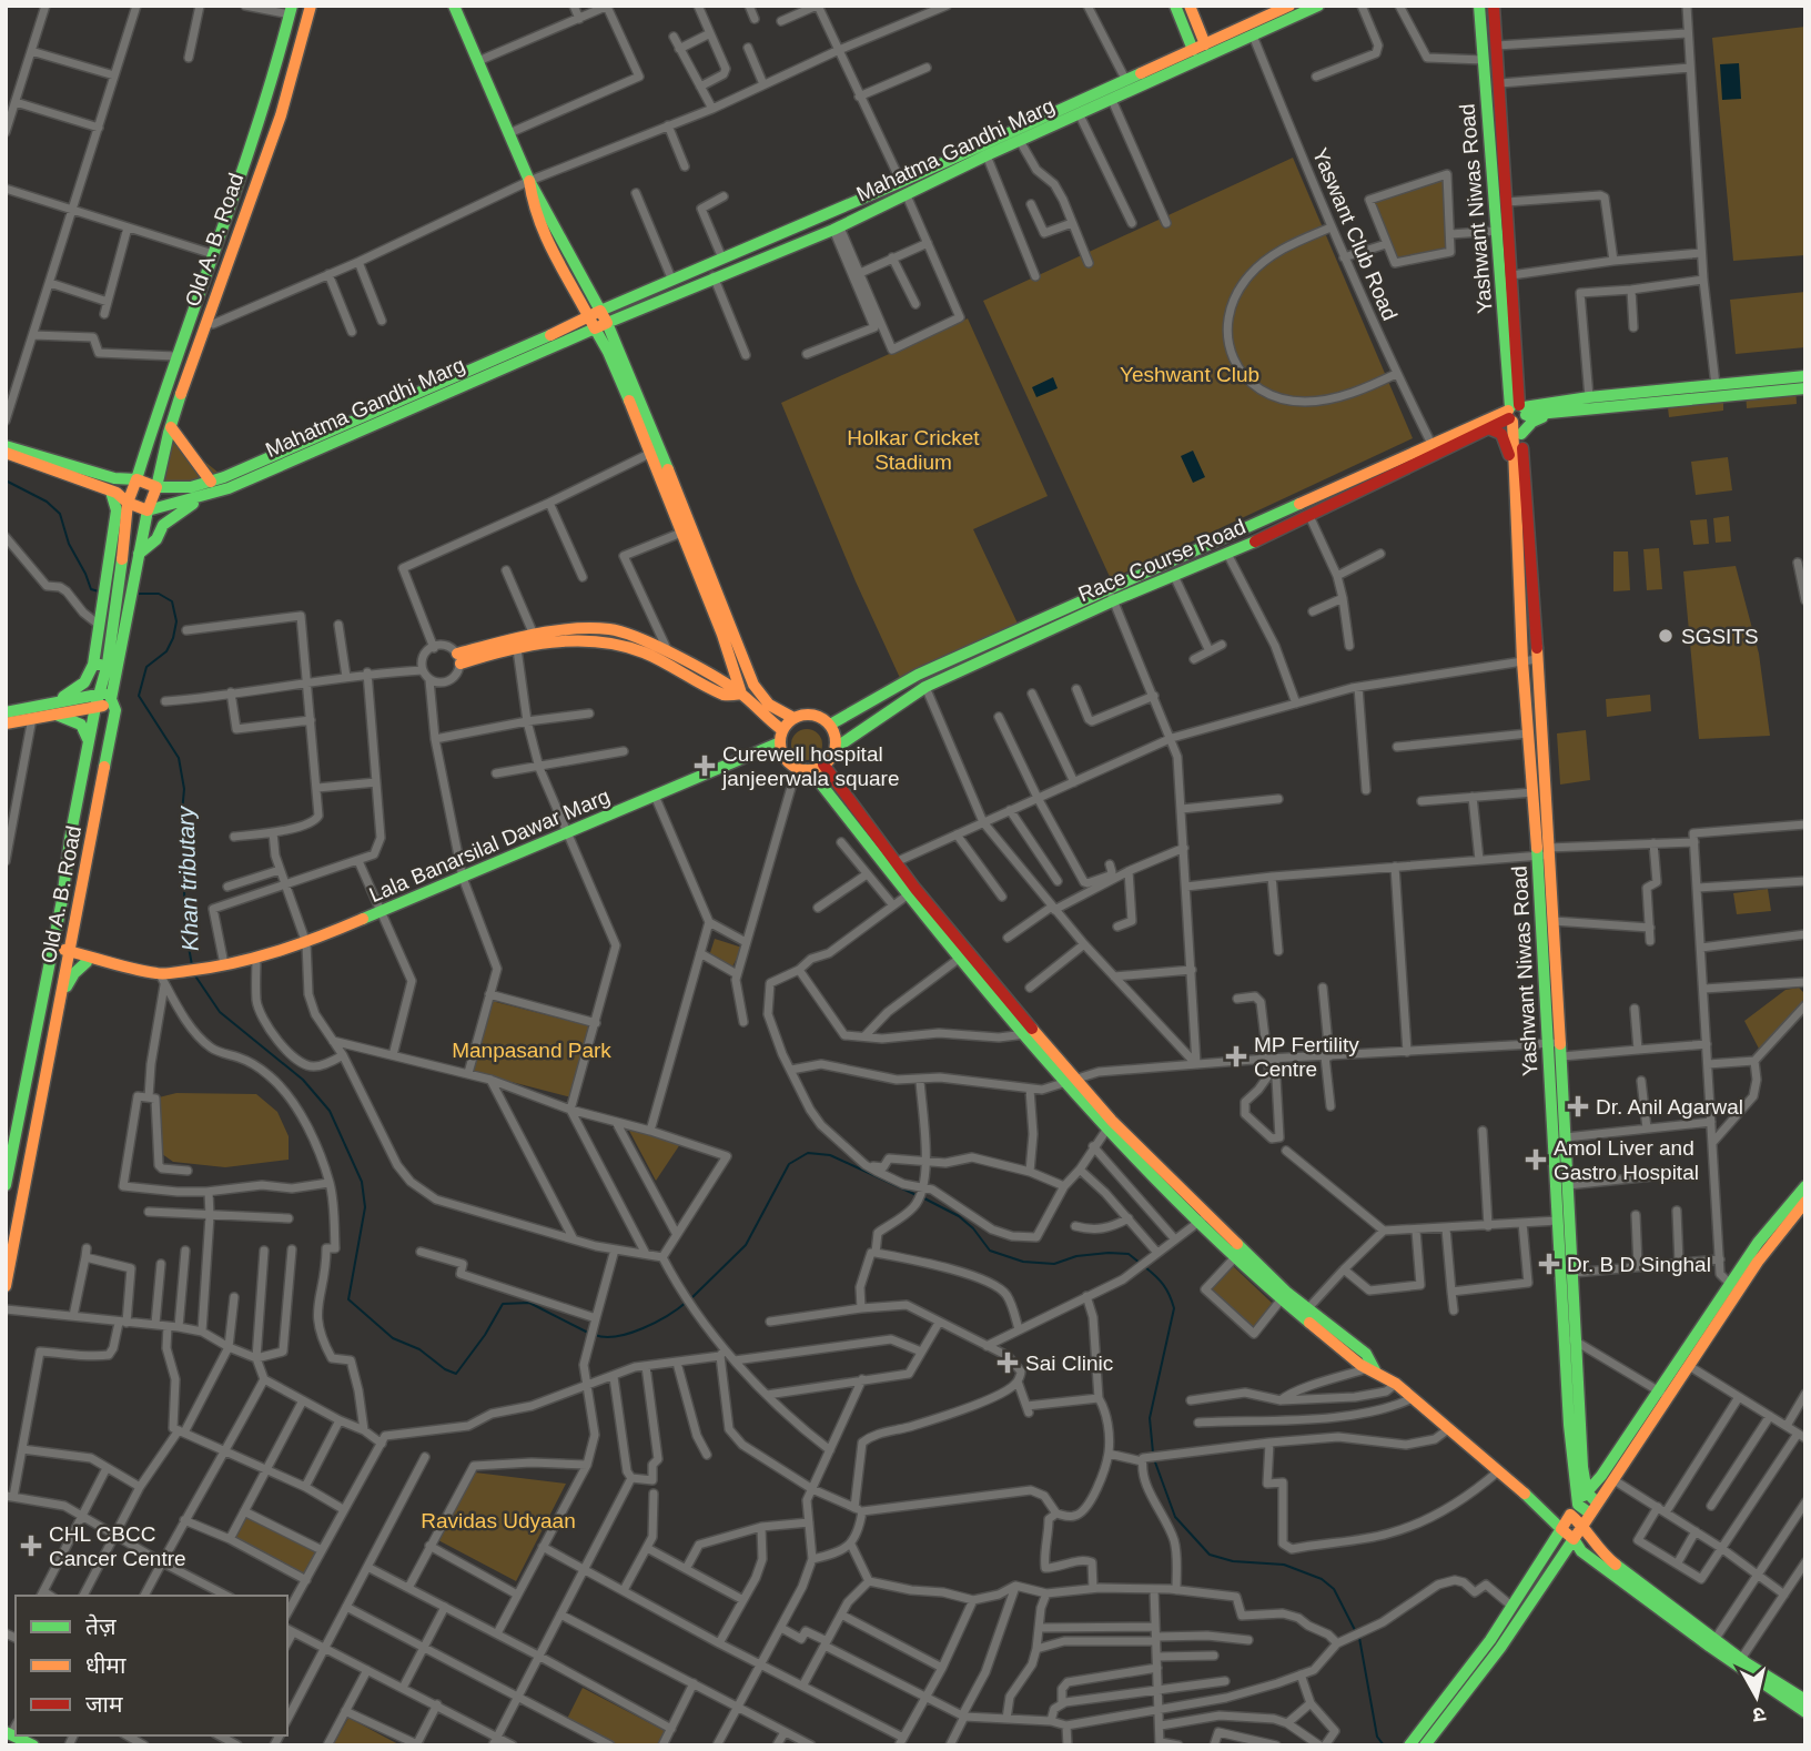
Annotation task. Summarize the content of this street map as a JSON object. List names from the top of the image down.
{
  "streets": {
    "main road": [
      "Mahatma Gandhi Marg",
      "Yashwant Niwas Road",
      "Old A. B. Road",
      "Race Course Road",
      "Lala Banarsilal Dawar Marg"
    ],
    "street": ["Yaswant Club Road"]
  },
  "crossings": [
    ["Mahatma Gandhi Marg", "Yaswant Club Road"],
    ["Mahatma Gandhi Marg", "Old A. B. Road"],
    ["Yashwant Niwas Road", "Race Course Road"],
    ["Yaswant Club Road", "Race Course Road"],
    ["Old A. B. Road", "Lala Banarsilal Dawar Marg"],
    ["Race Course Road", "Lala Banarsilal Dawar Marg"]
  ],
  "water": ["Khan tributary"],
  "parks": [
    "Yeshwant Club",
    "Holkar Cricket Stadium",
    "Manpasand Park",
    "Ravidas Udyaan"
  ],
  "places": {
    "other": ["SGSITS"],
    "health": [
      "Curewell hospital janjeerwala square",
      "MP Fertility Centre",
      "Dr. Anil Agarwal",
      "Amol Liver and Gastro Hospital",
      "Dr. B D Singhal",
      "Sai Clinic",
      "CHL CBCC Cancer Centre"
    ]
  },
  "legend": ["तेज़", "धीमा", "जाम"],
  "north": "bottom"
}
